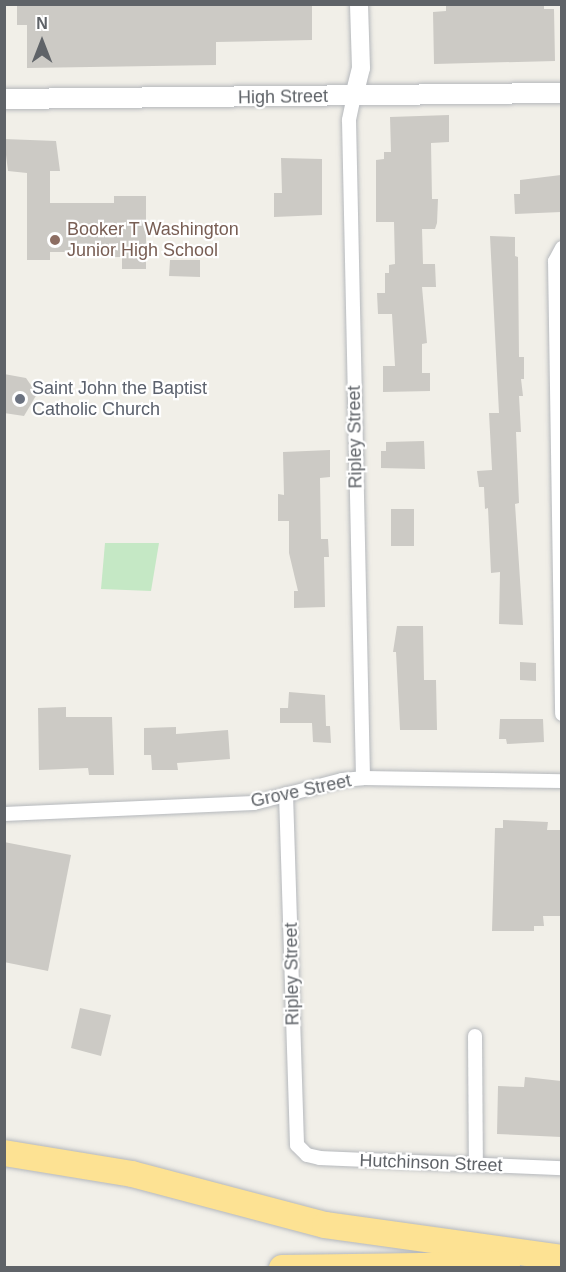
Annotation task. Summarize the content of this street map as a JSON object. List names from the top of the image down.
{
  "streets": {
    "main road": ["High Street"],
    "street": ["Ripley Street", "Grove Street", "Hutchinson Street"]
  },
  "crossings": [
    ["High Street", "Ripley Street"],
    ["Ripley Street", "Grove Street"],
    ["Ripley Street", "Hutchinson Street"]
  ],
  "places": ["Booker T Washington Junior High School", "Saint John the Baptist Catholic Church"],
  "north": "top"
}
